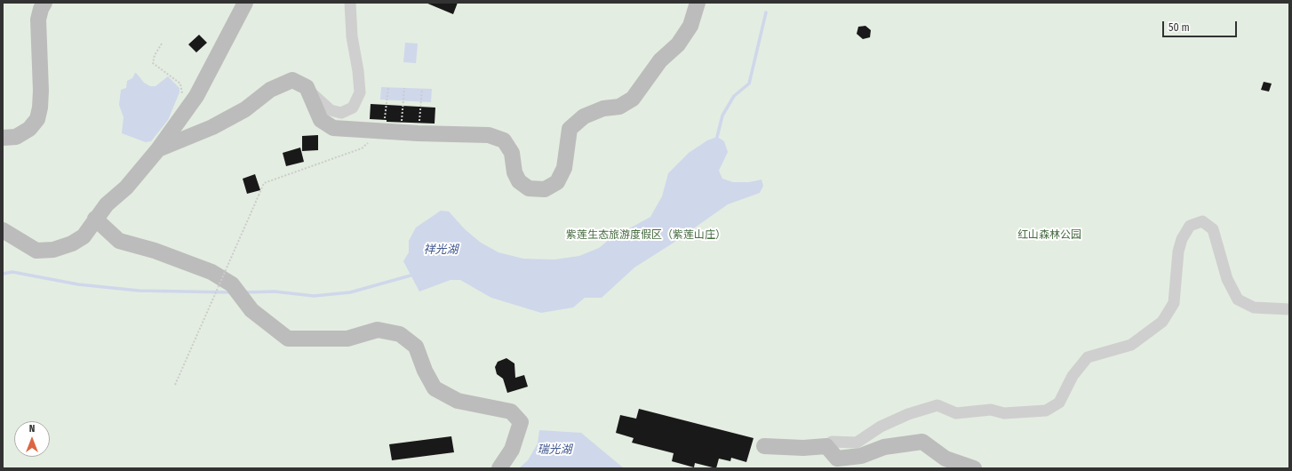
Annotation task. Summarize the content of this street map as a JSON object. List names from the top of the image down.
{
  "water": ["祥光湖", "瑞光湖"],
  "parks": ["紫莲生态旅游度假区（紫莲山庄）", "红山森林公园"],
  "scale_bar": "50 m",
  "north": "top"
}
